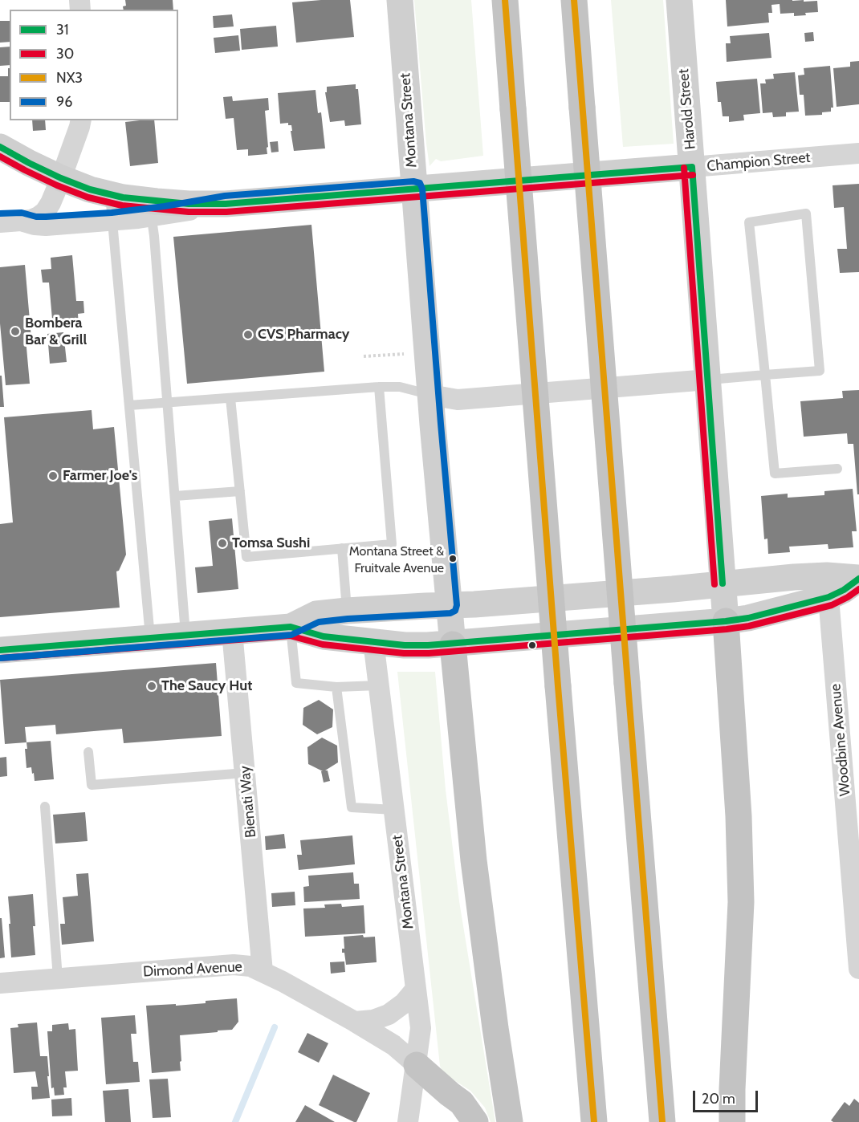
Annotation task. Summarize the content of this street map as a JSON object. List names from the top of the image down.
{
  "streets": {
    "street": [
      "Harold Street",
      "Montana Street",
      "Champion Street",
      "Woodbine Avenue",
      "Bienati Way",
      "Dimond Avenue"
    ]
  },
  "crossings": [
    ["Harold Street", "Champion Street"],
    ["Montana Street", "Champion Street"],
    ["Montana Street", "Dimond Avenue"],
    ["Bienati Way", "Dimond Avenue"]
  ],
  "places": [
    "Bombera Bar & Grill",
    "CVS Pharmacy",
    "Farmer Joe's",
    "Tomsa Sushi",
    "Montana Street & Fruitvale Avenue",
    "The Saucy Hut"
  ],
  "lines": [
    "transit line NX3",
    "transit line 31",
    "transit line 30",
    "transit line 96"
  ],
  "legend": [
    "31",
    "30",
    "NX3",
    "96"
  ],
  "scale_bar": "20 m"
}
